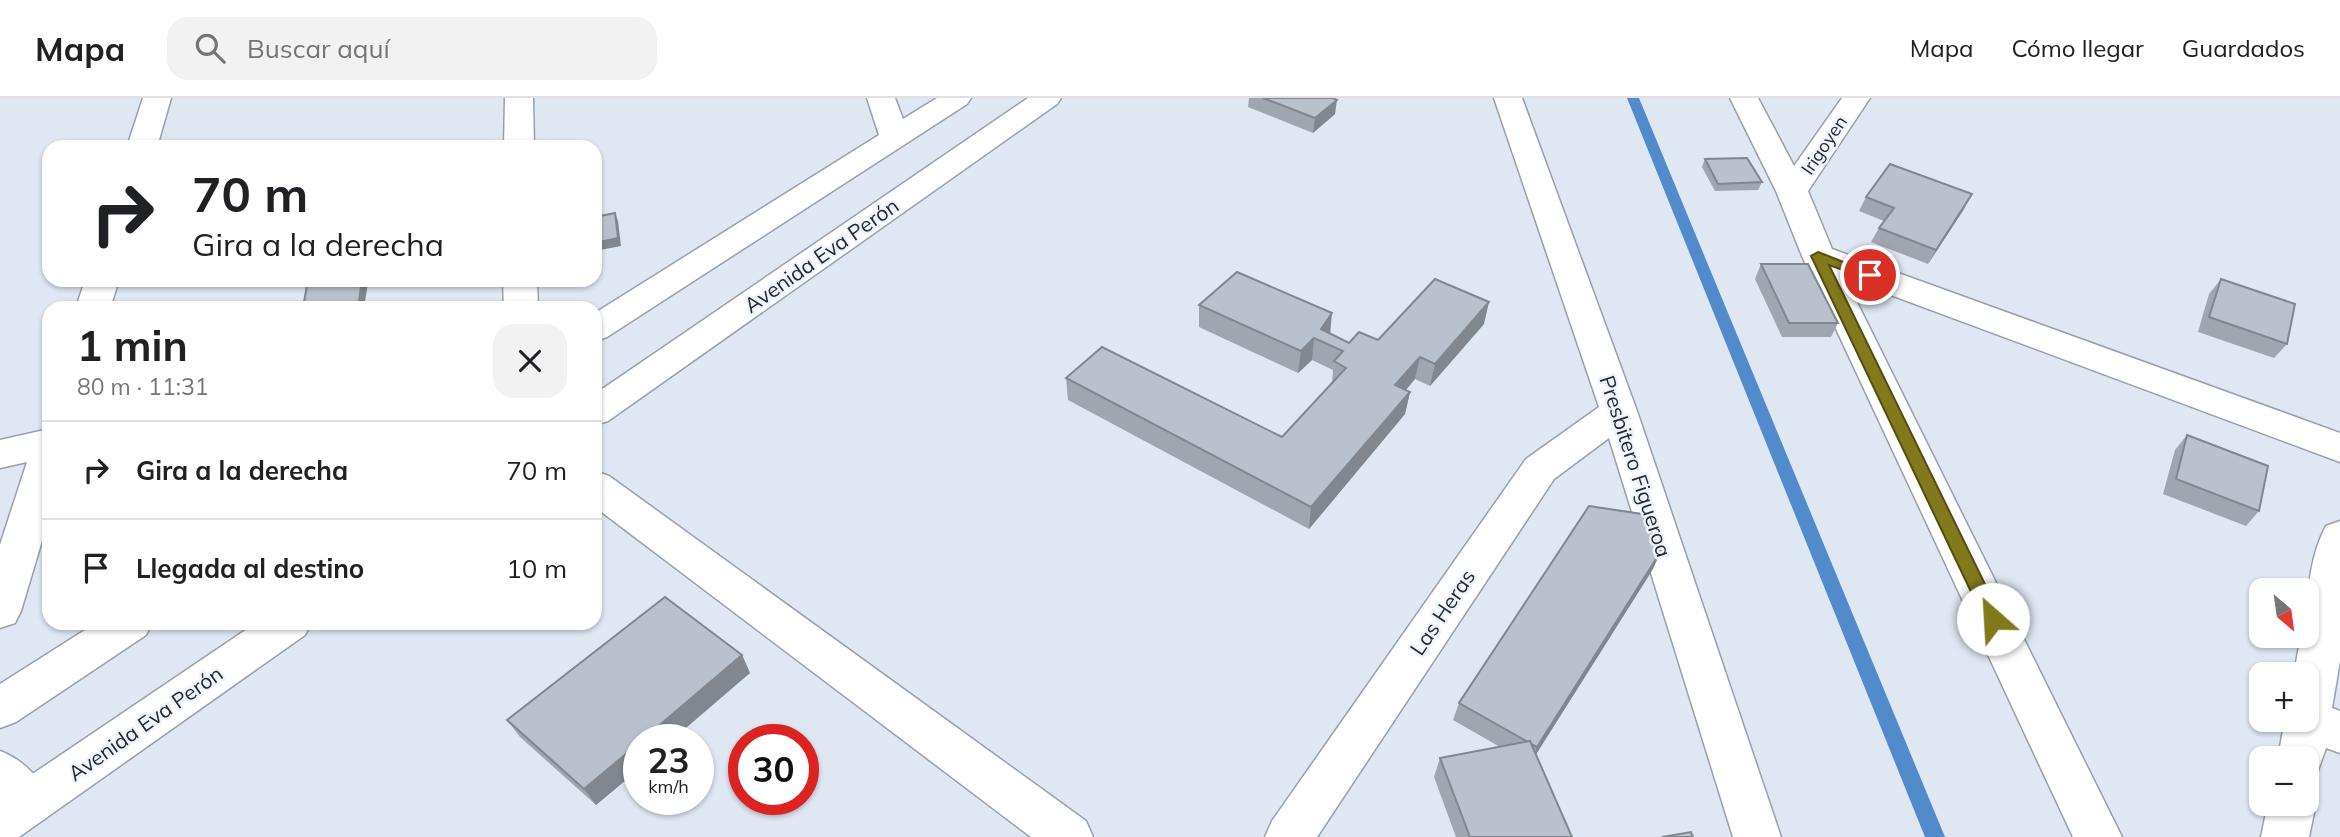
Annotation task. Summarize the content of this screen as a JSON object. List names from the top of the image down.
{
  "streets": {
    "street": [
      "Irigoyen",
      "Avenida Eva Perón",
      "Presbitero Figueroa",
      "Las Heras"
    ]
  },
  "crossings": [
    ["Presbitero Figueroa", "Las Heras"]
  ],
  "north": "bottom right",
  "page": {
    "header": "Mapa",
    "search": "Buscar aquí",
    "nav": ["Mapa", "Cómo llegar", "Guardados"],
    "turn": ["70 m", "Gira a la derecha"],
    "heading": ["1 min", "80 m · 11:31"],
    "list": [
      {
        "name": "Gira a la derecha",
        "value": "70 m"
      },
      {
        "name": "Llegada al destino",
        "value": "10 m"
      }
    ],
    "map_buttons": ["+", "−"],
    "speed": "23 km/h",
    "limit": "30"
  }
}
